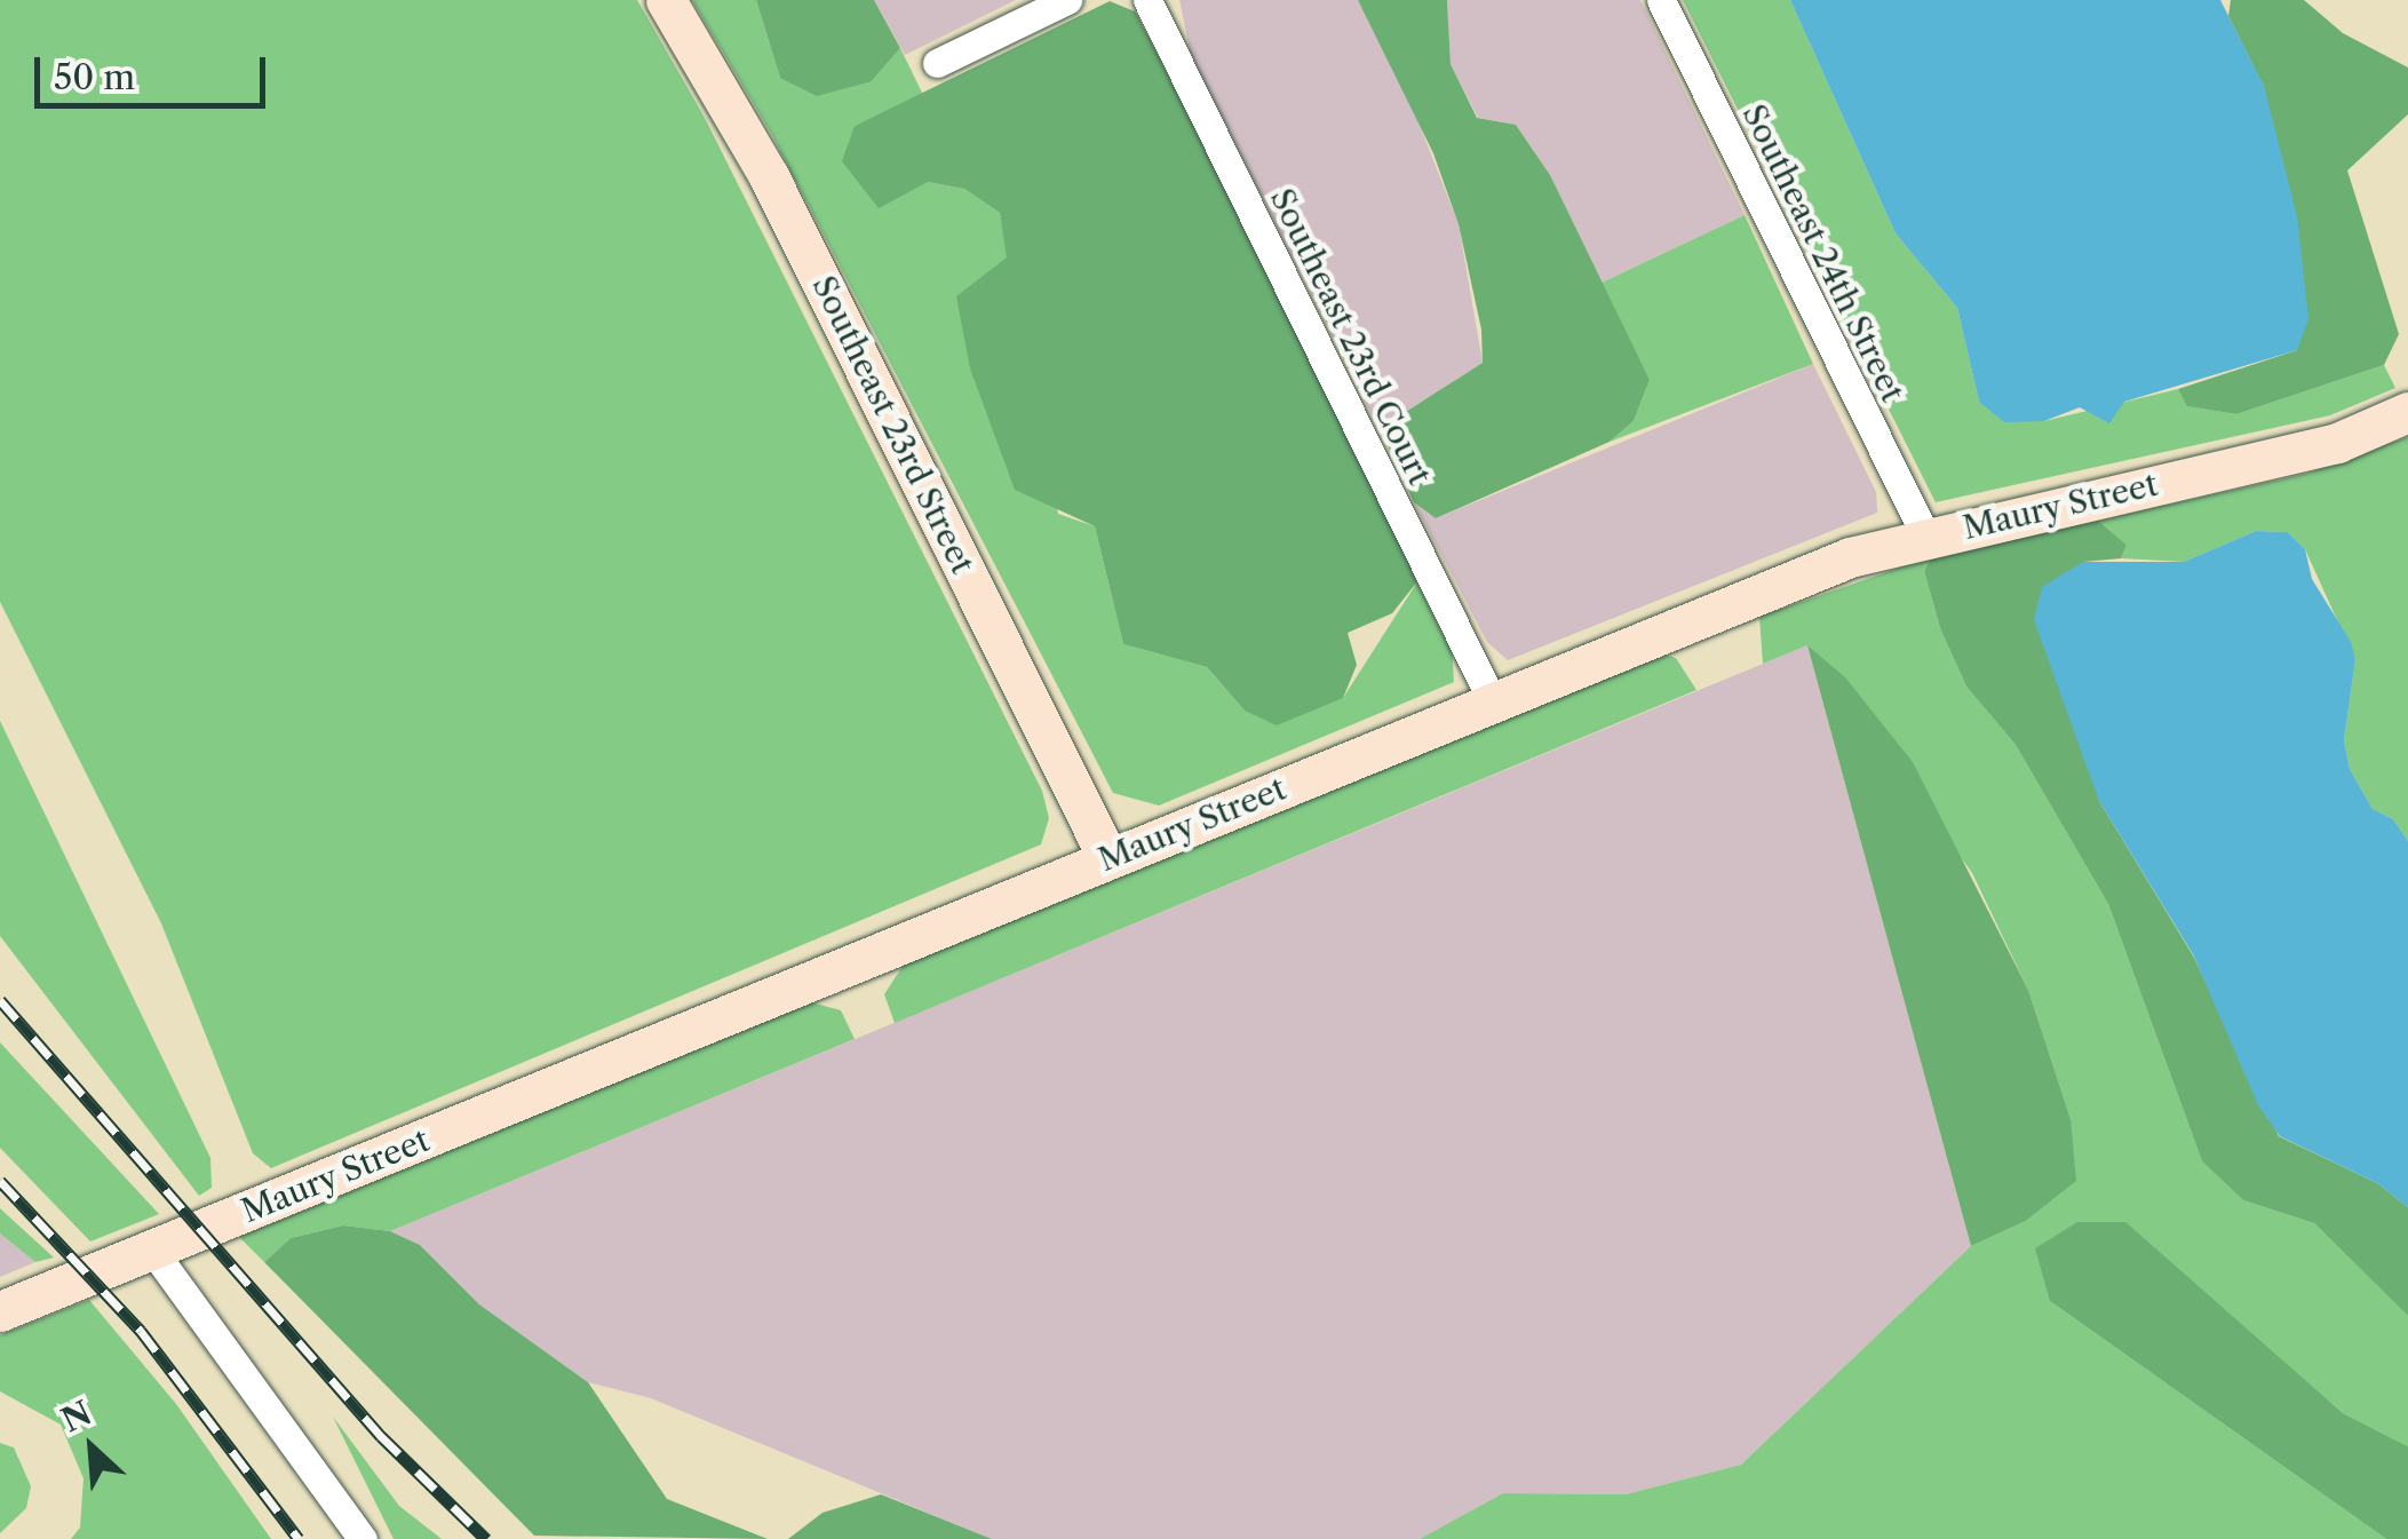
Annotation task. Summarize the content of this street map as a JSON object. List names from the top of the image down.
{
  "streets": {
    "main road": ["Southeast 23rd Street", "Maury Street"],
    "street": ["Southeast 24th Street", "Southeast 23rd Court"]
  },
  "crossings": [
    ["Southeast 24th Street", "Maury Street"],
    ["Southeast 23rd Court", "Maury Street"],
    ["Southeast 23rd Street", "Maury Street"]
  ],
  "scale_bar": "50 m",
  "north": "top left"
}
